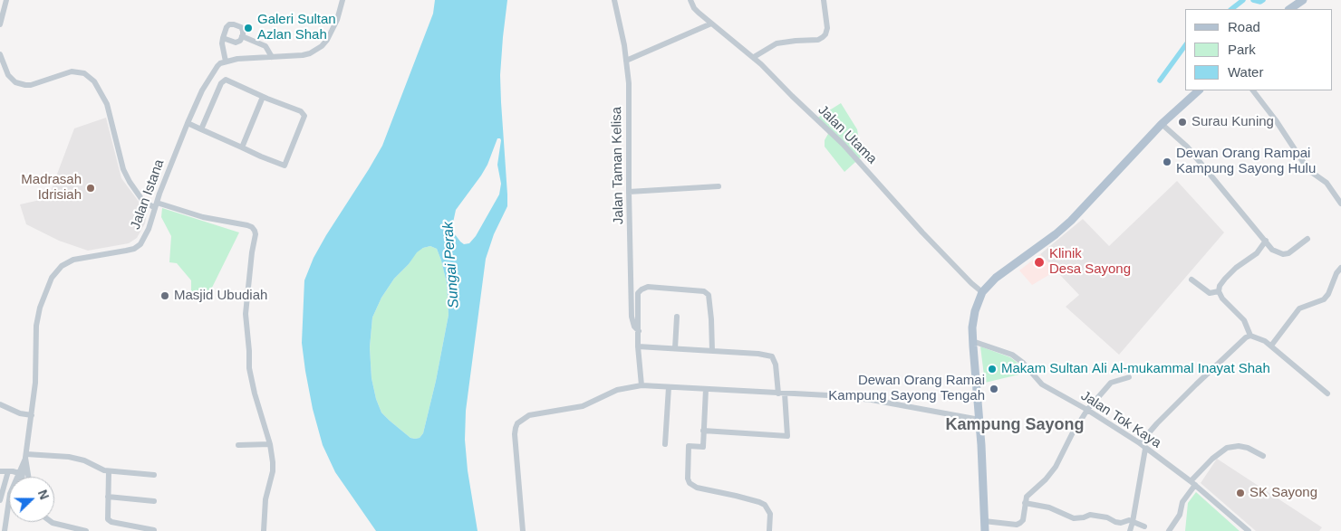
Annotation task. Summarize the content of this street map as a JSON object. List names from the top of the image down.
{
  "streets": {
    "street": [
      "Jalan Utama",
      "Jalan Taman Kelisa",
      "Jalan Istana",
      "Jalan Tok Kaya"
    ]
  },
  "districts": ["Kampung Sayong"],
  "water": ["Sungai Perak"],
  "places": [
    "Galeri Sultan Azlan Shah",
    "Surau Kuning",
    "Dewan Orang Rampai Kampung Sayong Hulu",
    "Madrasah Idrisiah",
    "Klinik Desa Sayong",
    "Masjid Ubudiah",
    "Makam Sultan Ali Al-mukammal Inayat Shah",
    "Dewan Orang Ramai Kampung Sayong Tengah",
    "SK Sayong"
  ],
  "legend": ["Road", "Park", "Water"],
  "north": "right"
}
